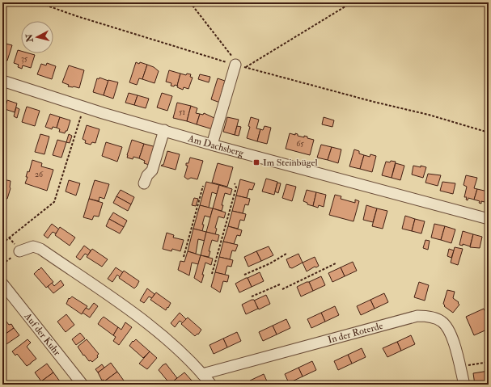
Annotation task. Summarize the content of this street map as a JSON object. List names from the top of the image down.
{
  "streets": {
    "street": ["Am Dachsberg", "In der Roterde", "Auf der Kuhr"]
  },
  "places": {
    "transit": ["Im Steinbügel"]
  },
  "house_numbers": [
    "35",
    "51",
    "65",
    "26"
  ],
  "north": "left"
}
